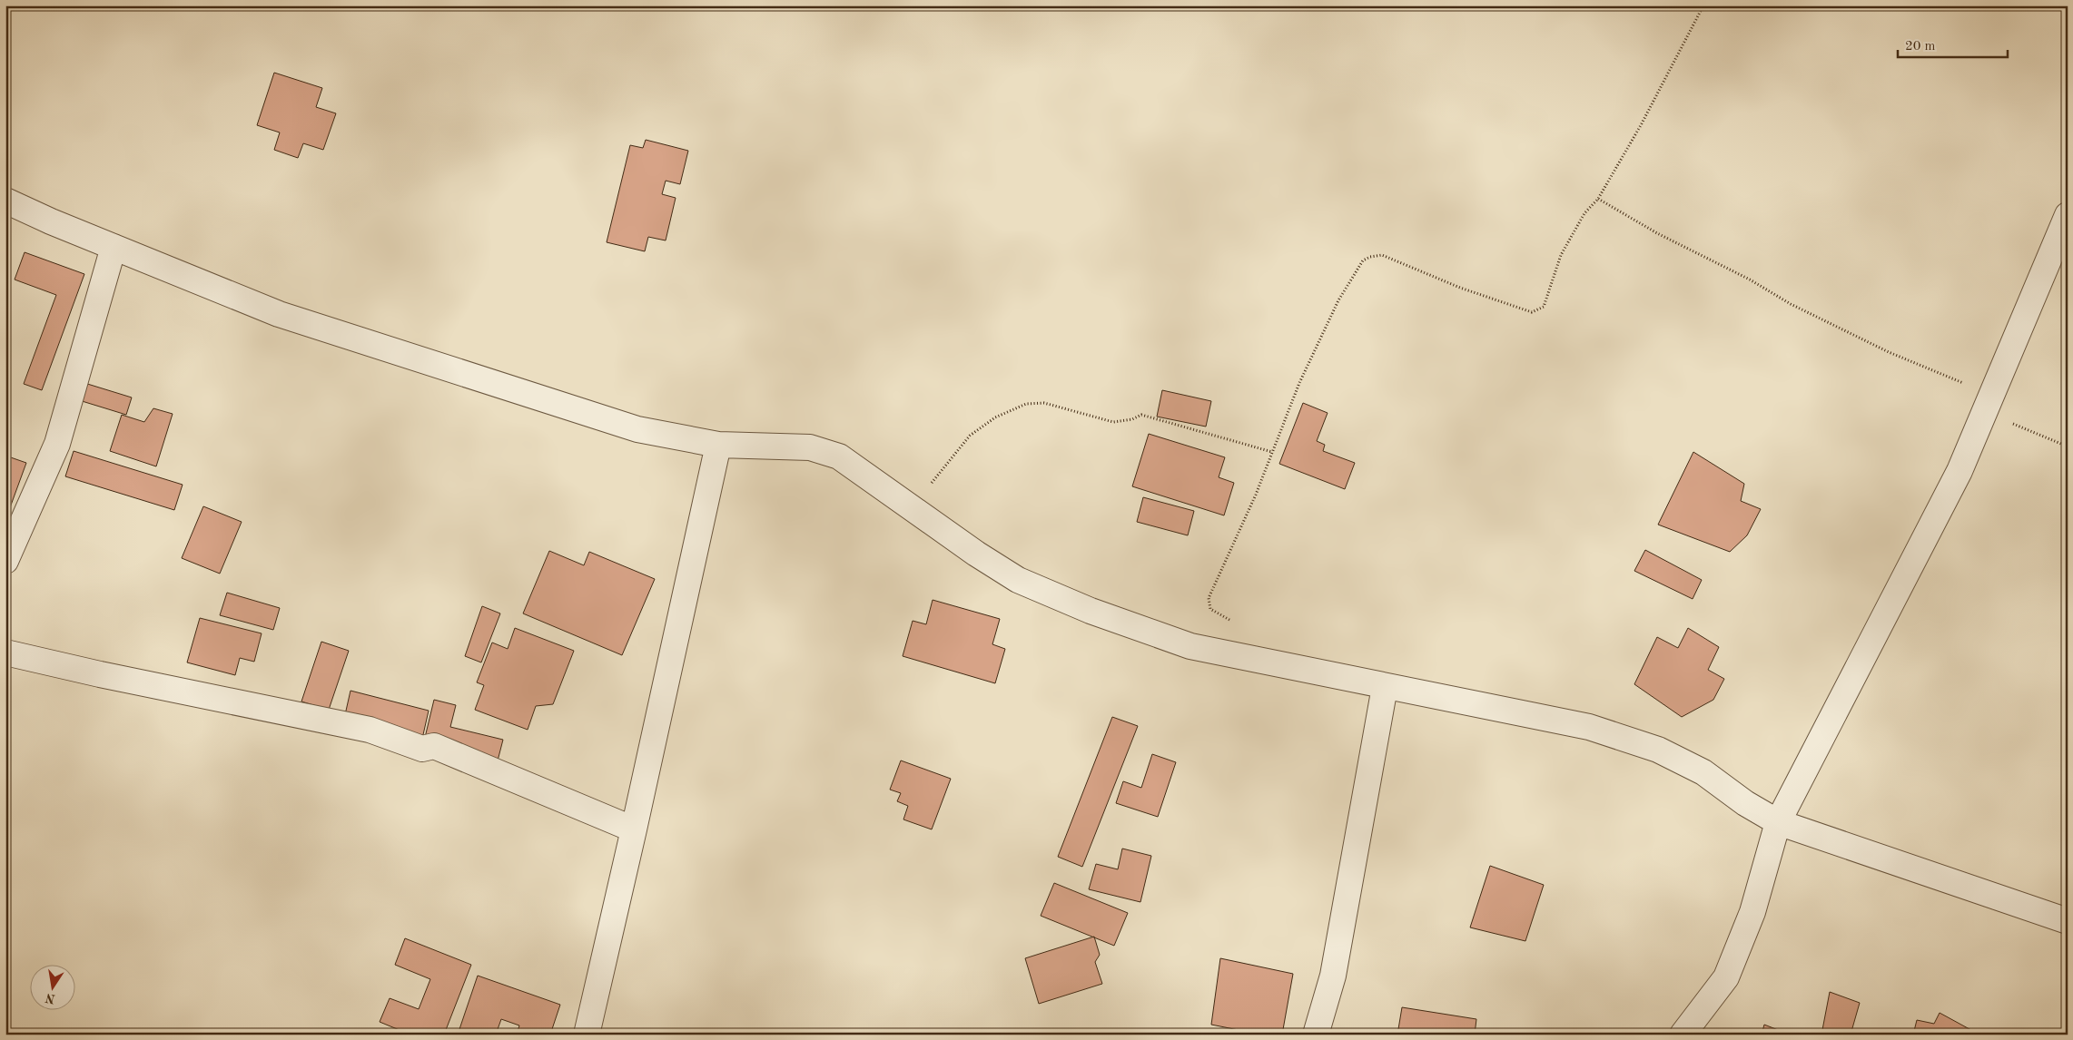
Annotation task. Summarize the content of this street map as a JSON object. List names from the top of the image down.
{
  "scale_bar": "20 m",
  "north": "bottom"
}
